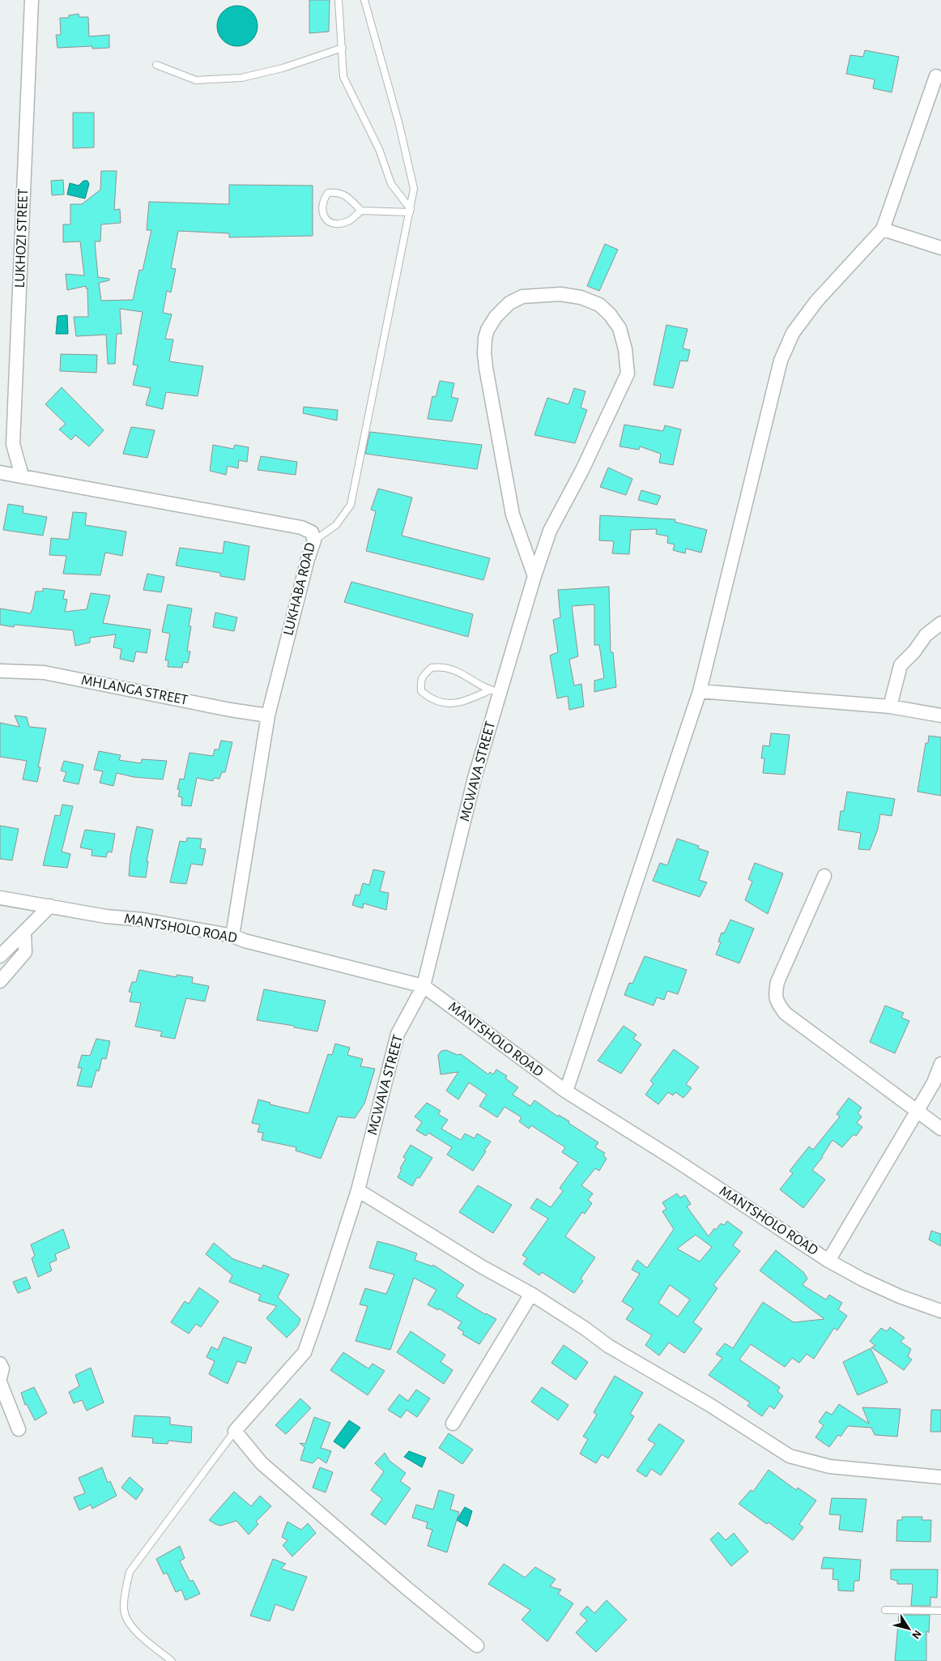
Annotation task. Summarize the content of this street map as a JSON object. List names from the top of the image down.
{
  "streets": {
    "street": [
      "LUKHOZI STREET",
      "LUKHABA ROAD",
      "MHLANGA STREET",
      "MGWAVA STREET",
      "MANTSHOLO ROAD"
    ]
  },
  "crossings": [
    ["LUKHOZI STREET", "LUKHABA ROAD"],
    ["LUKHABA ROAD", "MHLANGA STREET"],
    ["LUKHABA ROAD", "MANTSHOLO ROAD"],
    ["MGWAVA STREET", "MANTSHOLO ROAD"]
  ],
  "north": "bottom right"
}
